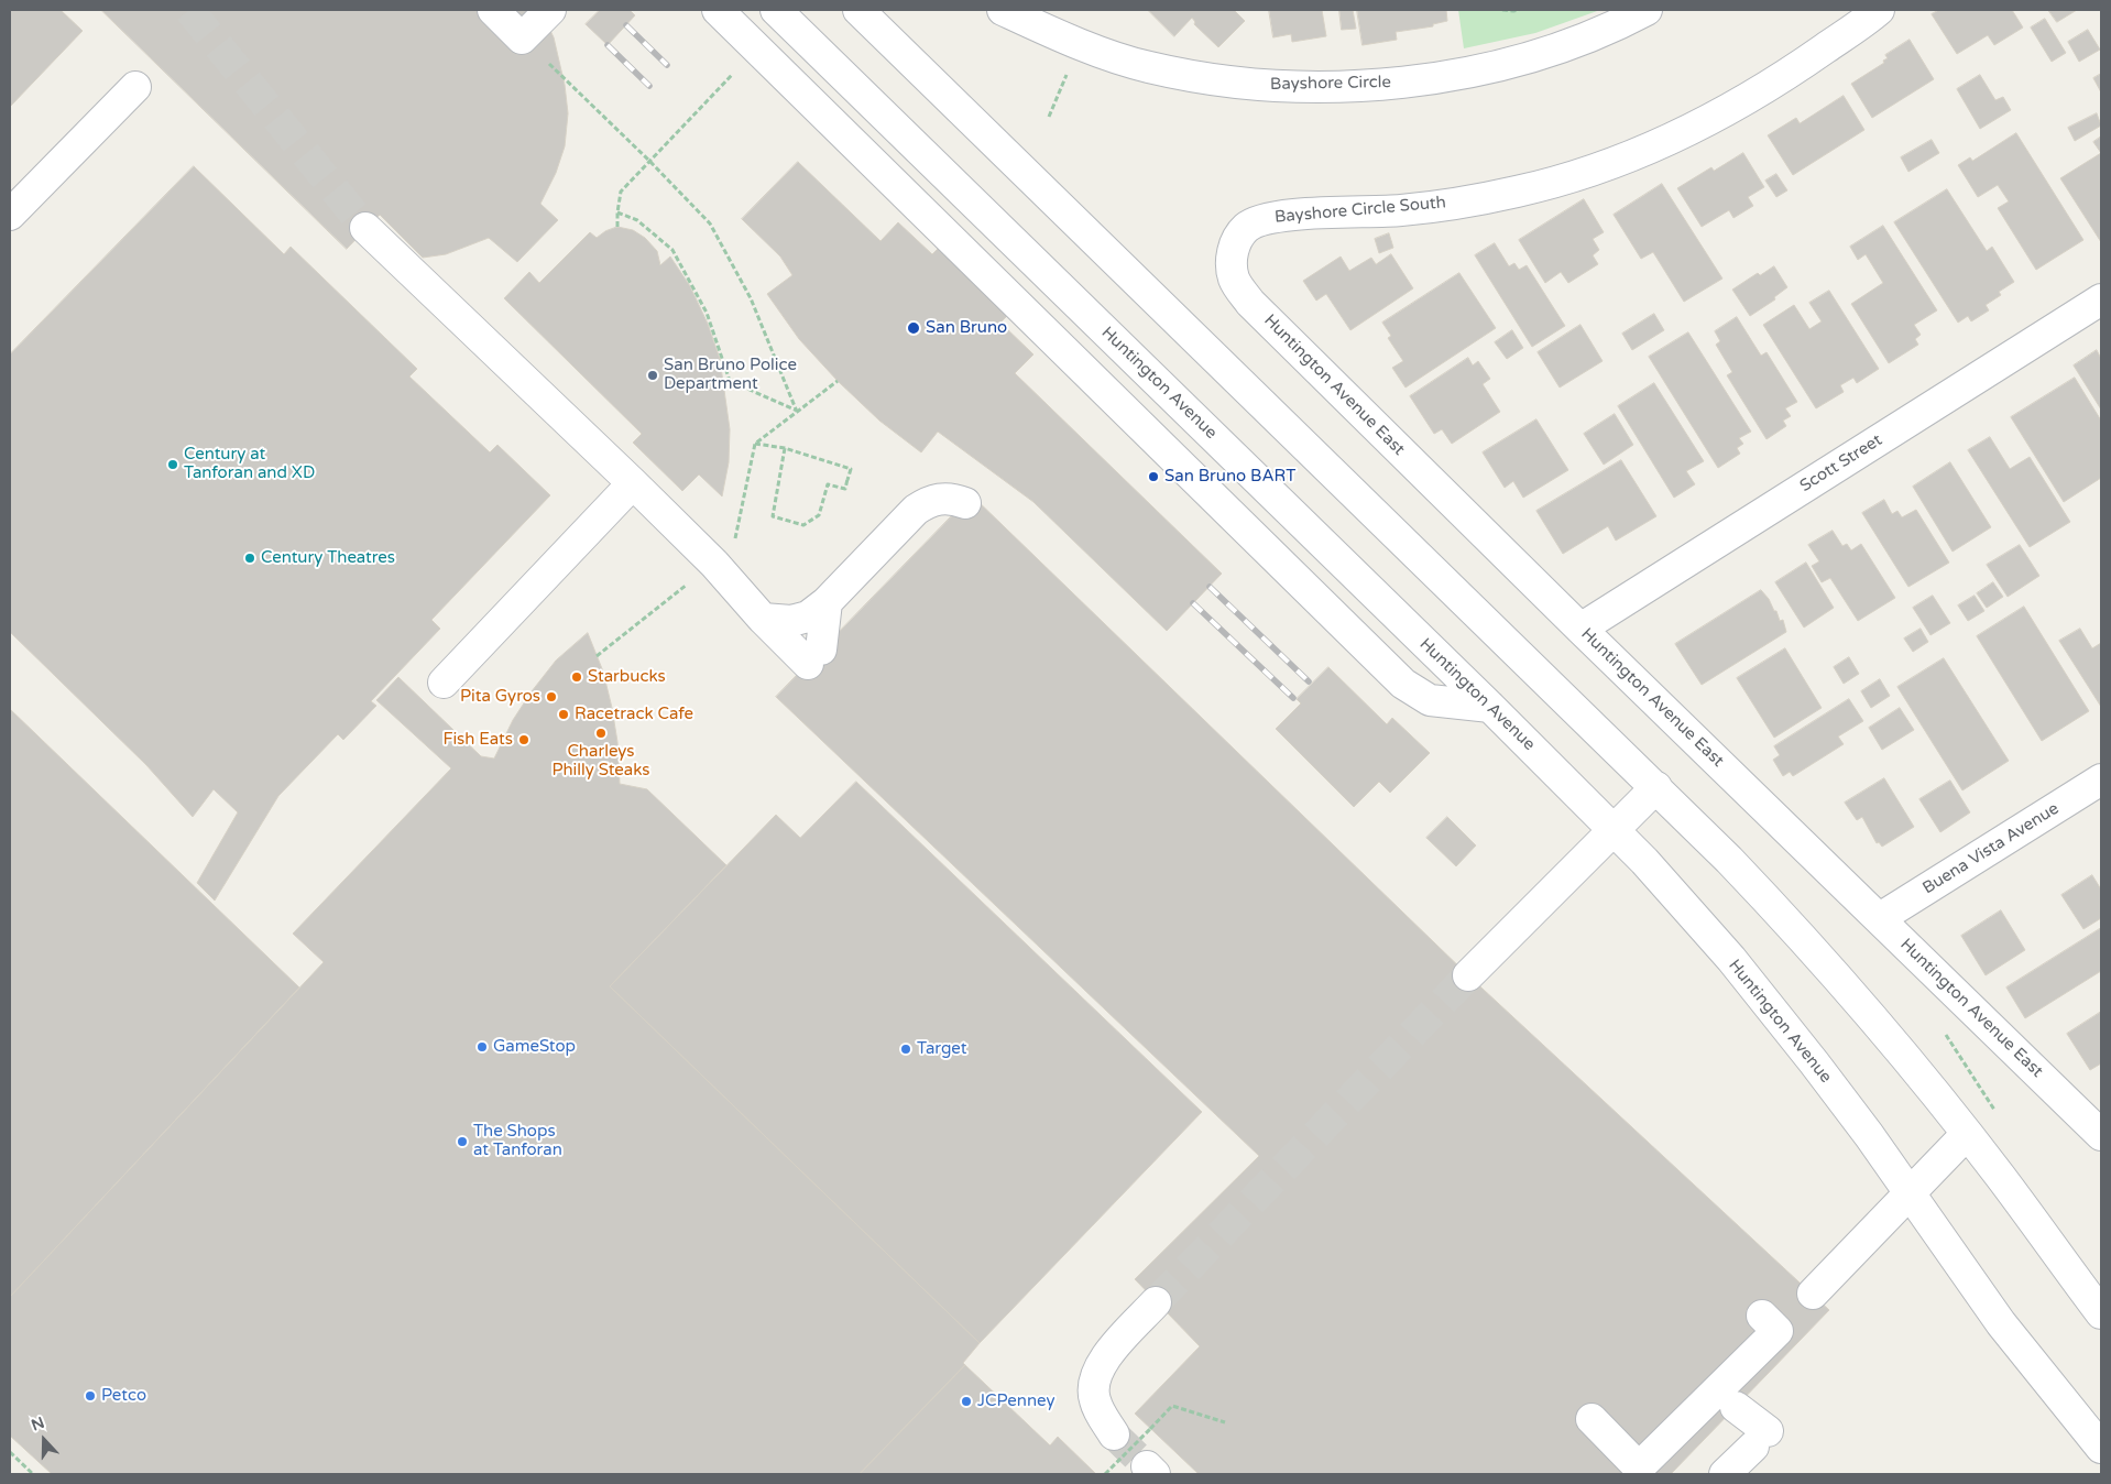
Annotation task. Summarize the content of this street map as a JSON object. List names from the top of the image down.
{
  "streets": {
    "street": [
      "Bayshore Circle",
      "Bayshore Circle South",
      "Huntington Avenue",
      "Huntington Avenue East",
      "Scott Street",
      "Buena Vista Avenue"
    ]
  },
  "crossings": [
    ["Bayshore Circle South", "Huntington Avenue East"],
    ["Huntington Avenue East", "Scott Street"],
    ["Huntington Avenue East", "Buena Vista Avenue"]
  ],
  "places": [
    "San Bruno",
    "San Bruno Police Department",
    "Century at Tanforan and XD",
    "San Bruno BART",
    "Century Theatres",
    "Starbucks",
    "Pita Gyros",
    "Racetrack Cafe",
    "Charleys Philly Steaks",
    "Fish Eats",
    "GameStop",
    "Target",
    "The Shops at Tanforan",
    "Petco",
    "JCPenney"
  ],
  "north": "top"
}
